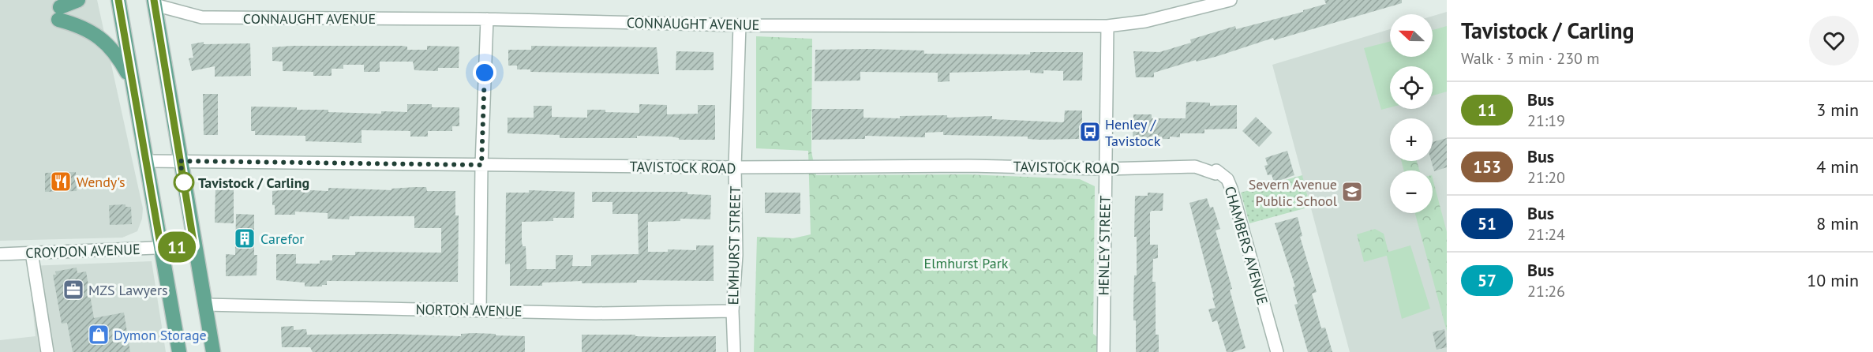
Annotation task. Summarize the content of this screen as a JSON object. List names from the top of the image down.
{
  "streets": {
    "street": [
      "CONNAUGHT AVENUE",
      "TAVISTOCK ROAD",
      "ELMHURST STREET",
      "HENLEY STREET",
      "CHAMBERS AVENUE",
      "CROYDON AVENUE",
      "NORTON AVENUE"
    ]
  },
  "crossings": [
    ["CONNAUGHT AVENUE", "ELMHURST STREET"],
    ["CONNAUGHT AVENUE", "HENLEY STREET"],
    ["TAVISTOCK ROAD", "ELMHURST STREET"],
    ["TAVISTOCK ROAD", "HENLEY STREET"],
    ["TAVISTOCK ROAD", "CHAMBERS AVENUE"],
    ["ELMHURST STREET", "NORTON AVENUE"]
  ],
  "parks": ["Elmhurst Park"],
  "places": {
    "bus stop": ["Henley / Tavistock"],
    "restaurant": ["Wendy's"],
    "other": ["Tavistock / Carling"],
    "school or university": ["Severn Avenue Public School"],
    "building": ["Carefor"],
    "office": ["MZS Lawyers"],
    "shop": ["Dymon Storage"]
  },
  "lines": ["bus line 11"],
  "north": "left",
  "page": {
    "on_map": "11",
    "heading": ["Tavistock / Carling", "Walk · 3 min · 230 m"],
    "map_buttons": ["+", "−"],
    "list": [
      {
        "mark": "11",
        "name": "Bus",
        "note": "21:19",
        "value": "3 min"
      },
      {
        "mark": "153",
        "name": "Bus",
        "note": "21:20",
        "value": "4 min"
      },
      {
        "mark": "51",
        "name": "Bus",
        "note": "21:24",
        "value": "8 min"
      },
      {
        "mark": "57",
        "name": "Bus",
        "note": "21:26",
        "value": "10 min"
      }
    ]
  }
}
